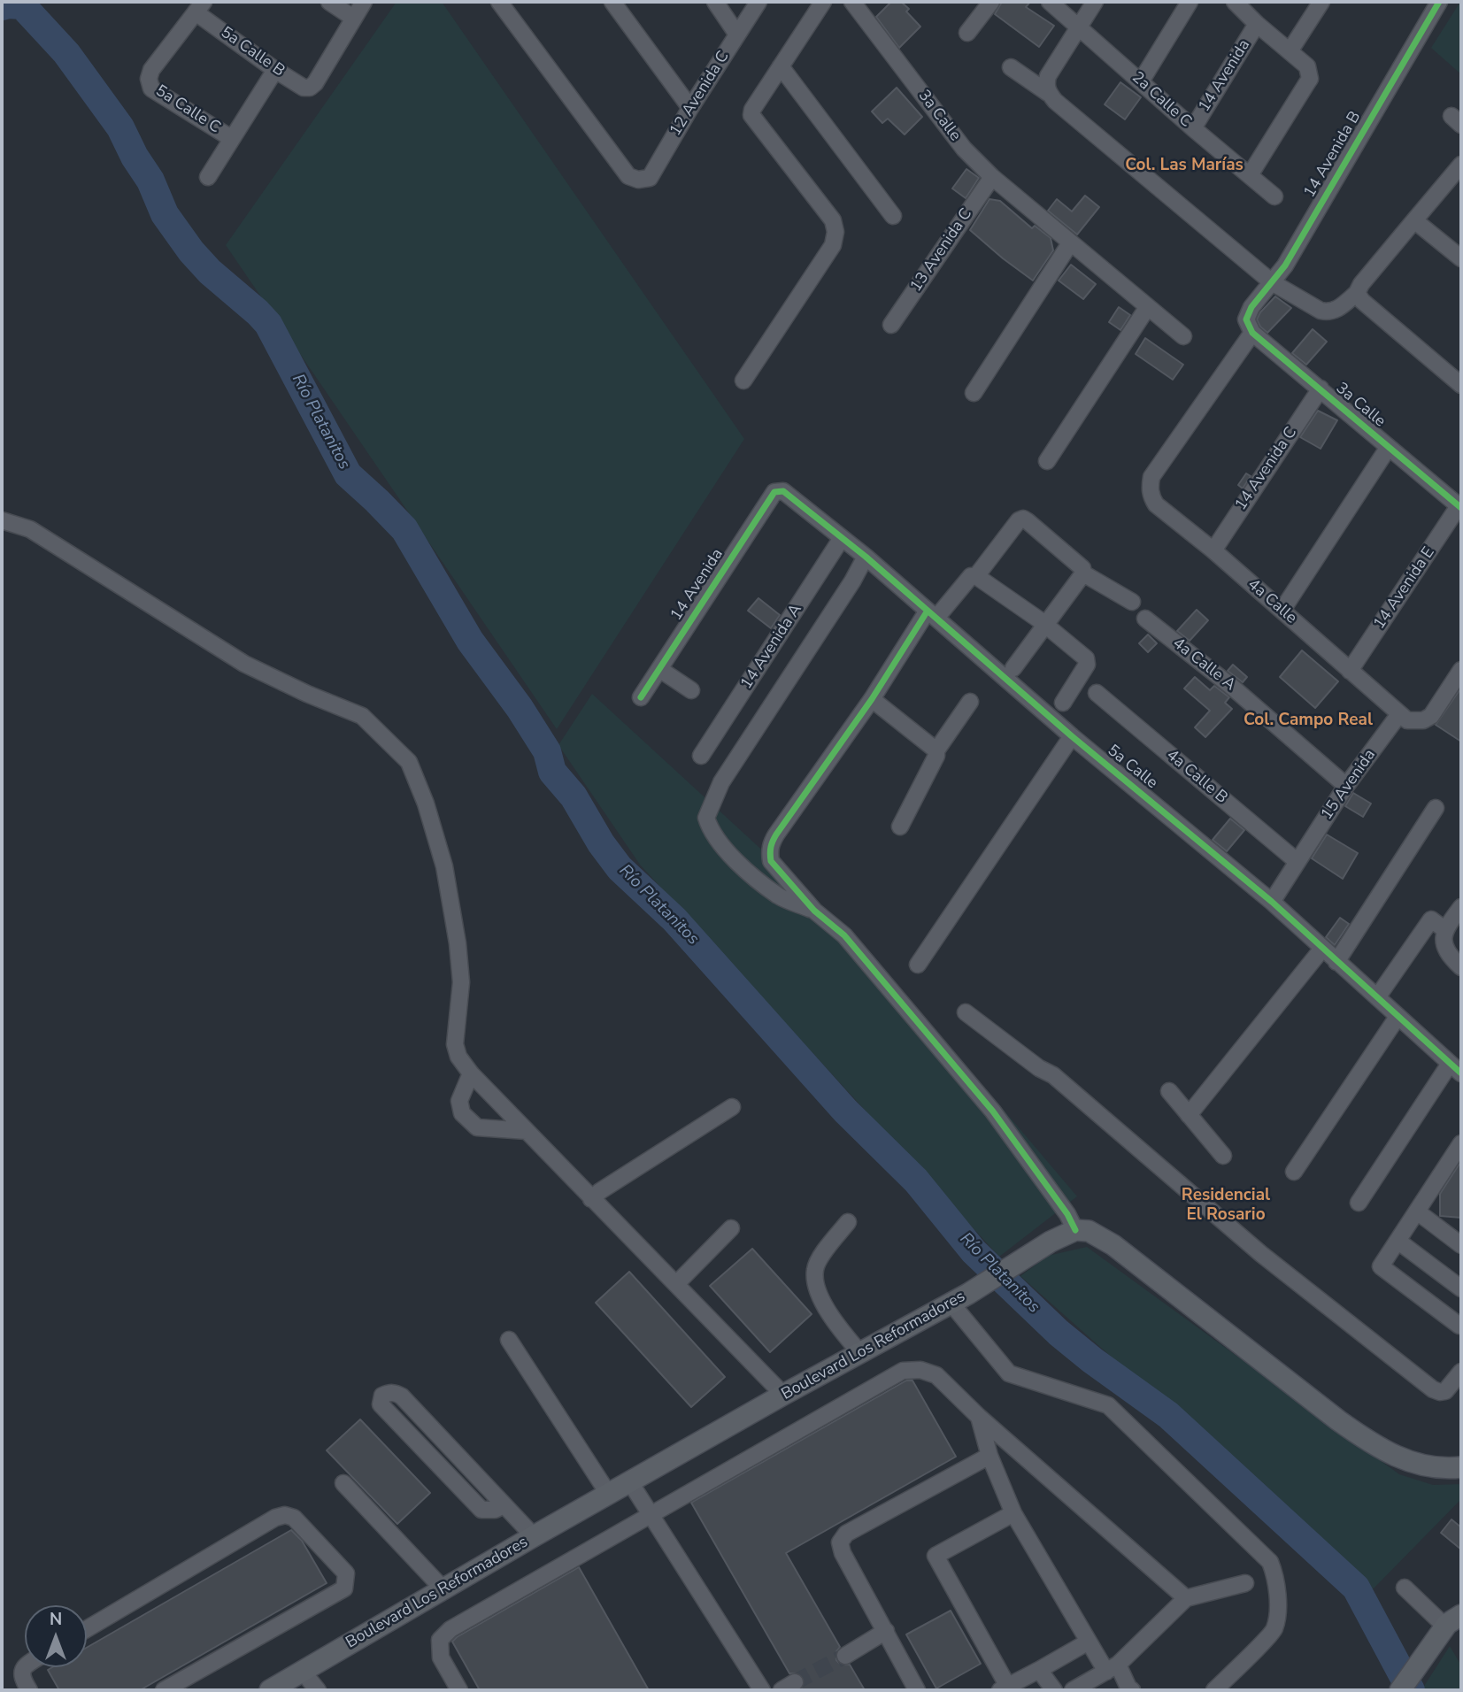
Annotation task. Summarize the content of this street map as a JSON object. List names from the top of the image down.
{
  "streets": {
    "main road": ["Boulevard Los Reformadores"],
    "street": [
      "5a Calle B",
      "14 Avenida",
      "12 Avenida C",
      "2a Calle C",
      "5a Calle C",
      "3a Calle",
      "14 Avenida B",
      "13 Avenida C",
      "14 Avenida C",
      "14 Avenida E",
      "4a Calle",
      "14 Avenida A",
      "4a Calle A",
      "5a Calle",
      "4a Calle B",
      "15 Avenida"
    ]
  },
  "crossings": [
    ["5a Calle B", "5a Calle C"],
    ["14 Avenida", "2a Calle C"],
    ["14 Avenida", "5a Calle"],
    ["3a Calle", "14 Avenida B"],
    ["3a Calle", "13 Avenida C"],
    ["3a Calle", "14 Avenida C"],
    ["3a Calle", "14 Avenida E"],
    ["14 Avenida B", "4a Calle"],
    ["14 Avenida C", "4a Calle"],
    ["14 Avenida E", "4a Calle"],
    ["4a Calle", "15 Avenida"],
    ["14 Avenida A", "5a Calle"],
    ["4a Calle A", "15 Avenida"],
    ["5a Calle", "15 Avenida"],
    ["4a Calle B", "15 Avenida"]
  ],
  "districts": ["Col. Las Marías", "Col. Campo Real", "Residencial El Rosario"],
  "water": ["Río Platanitos"],
  "north": "top"
}
